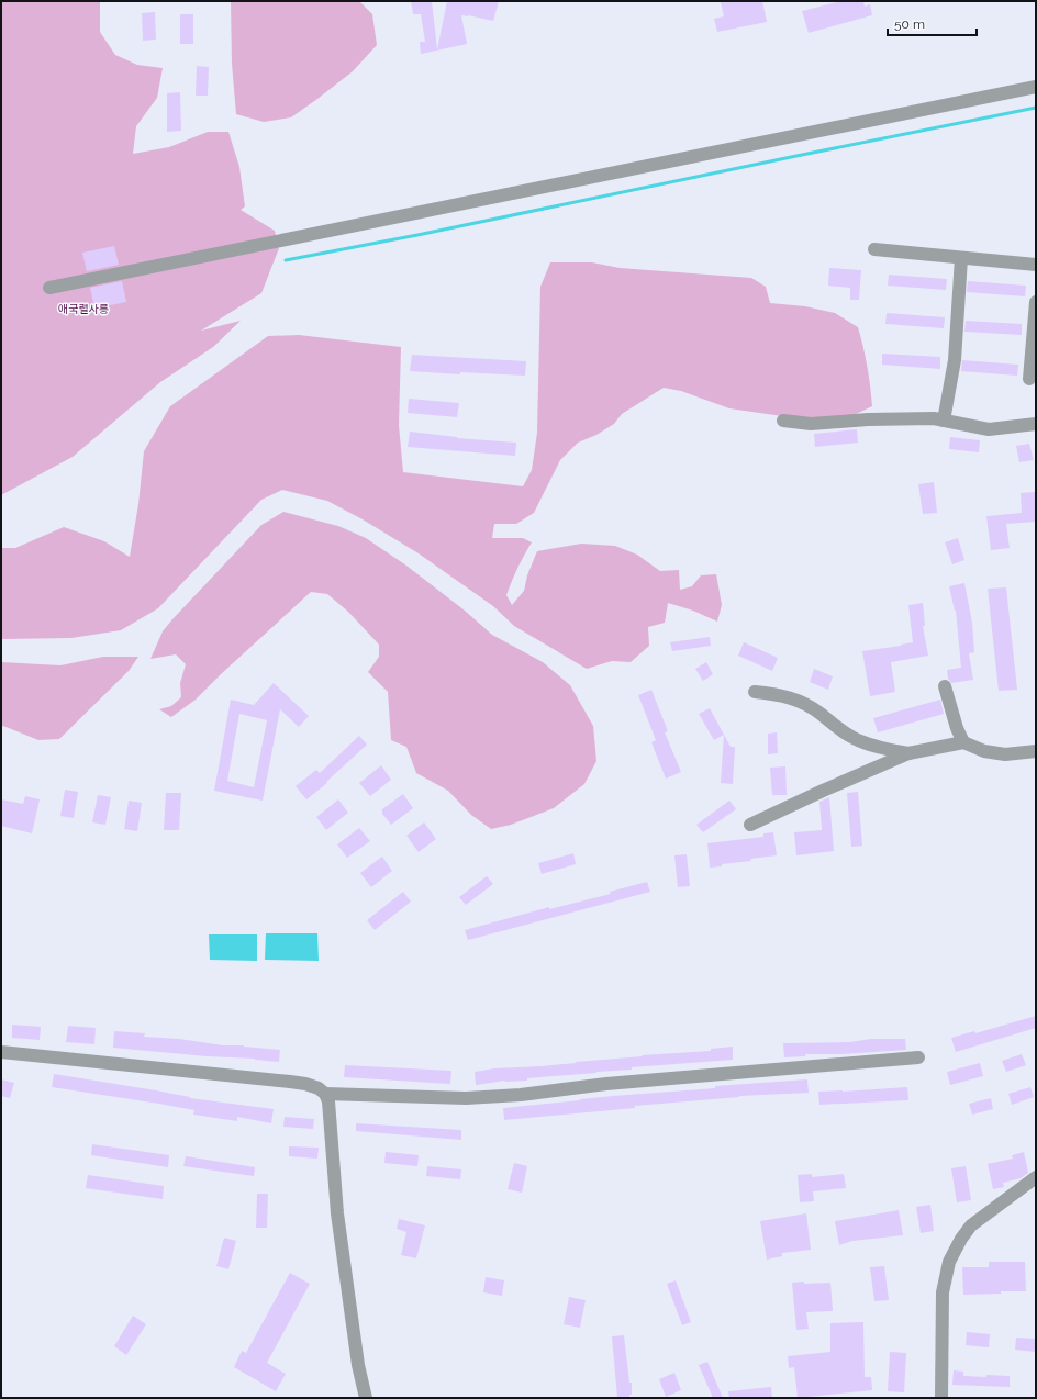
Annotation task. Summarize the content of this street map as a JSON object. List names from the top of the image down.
{
  "parks": ["애국렬사릉"],
  "scale_bar": "50 m"
}
